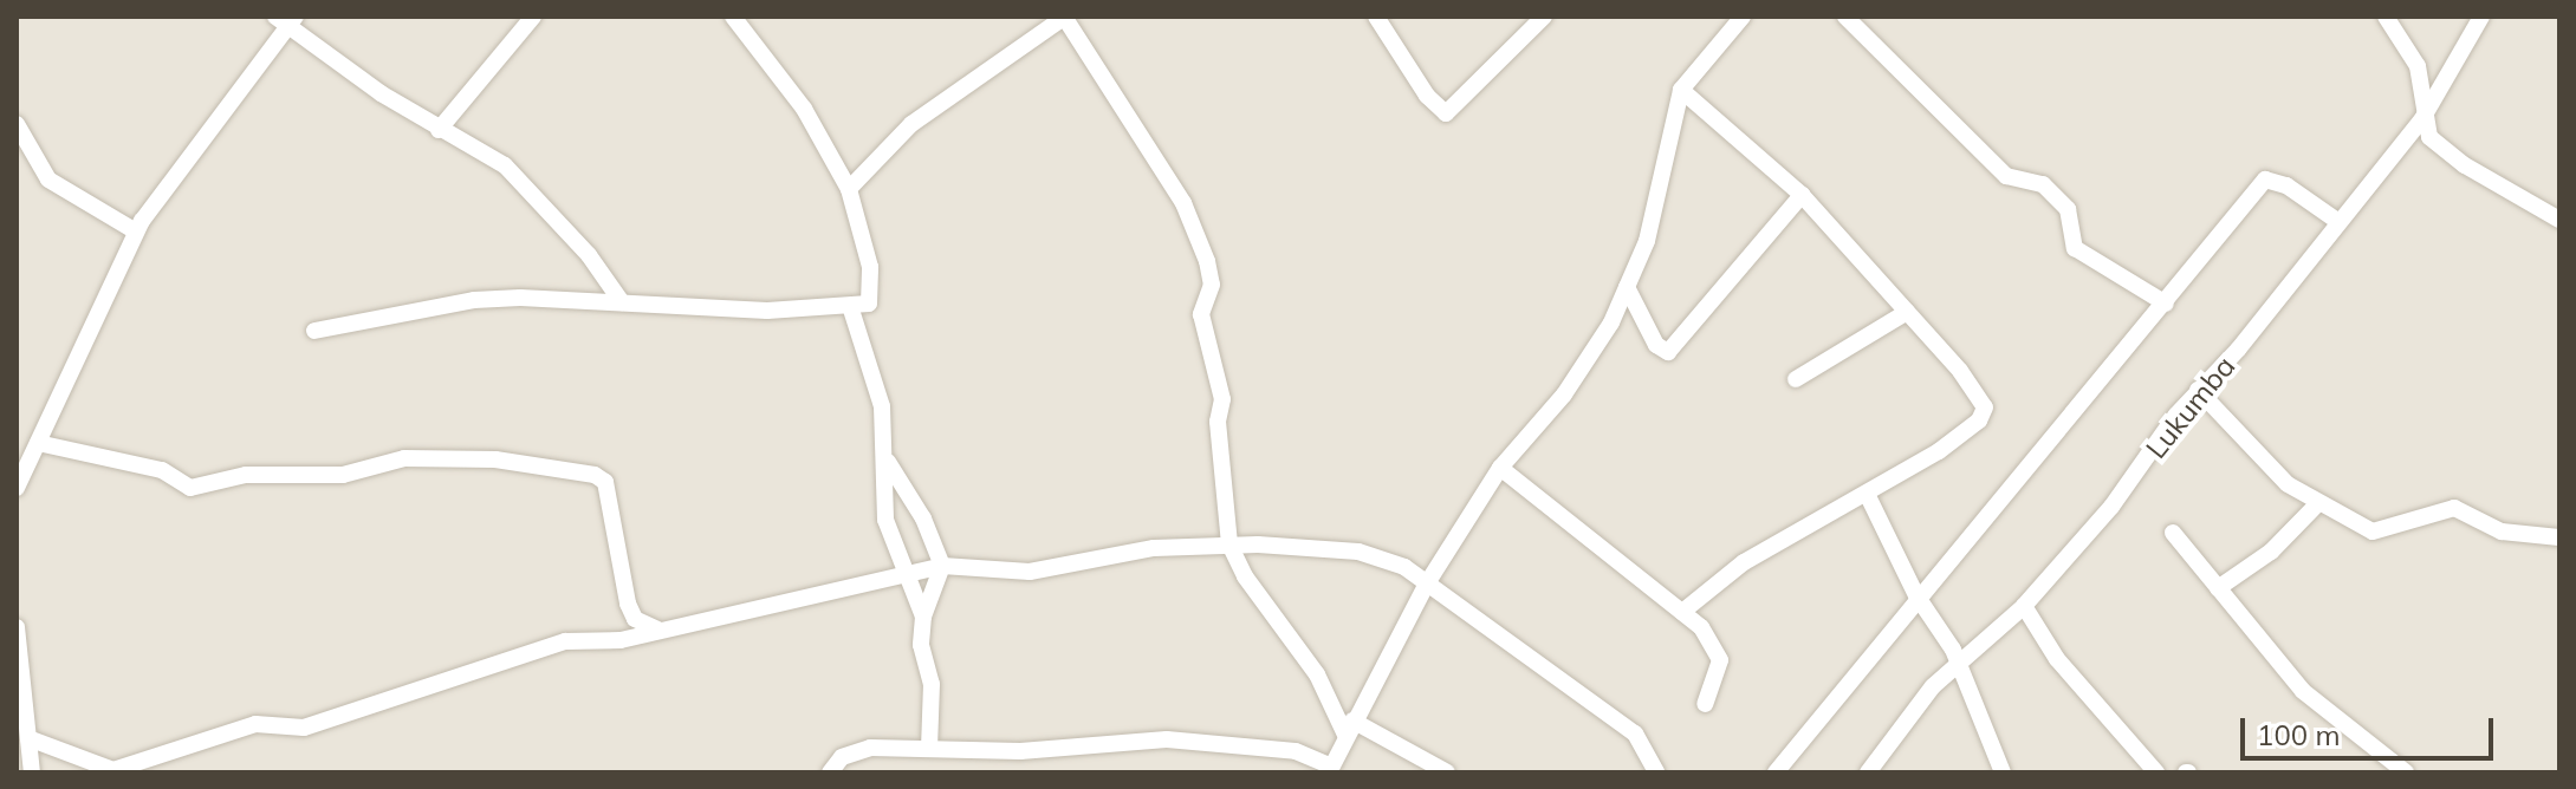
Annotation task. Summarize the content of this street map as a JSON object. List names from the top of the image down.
{
  "streets": {
    "street": ["Lukumba"]
  },
  "scale_bar": "100 m"
}
